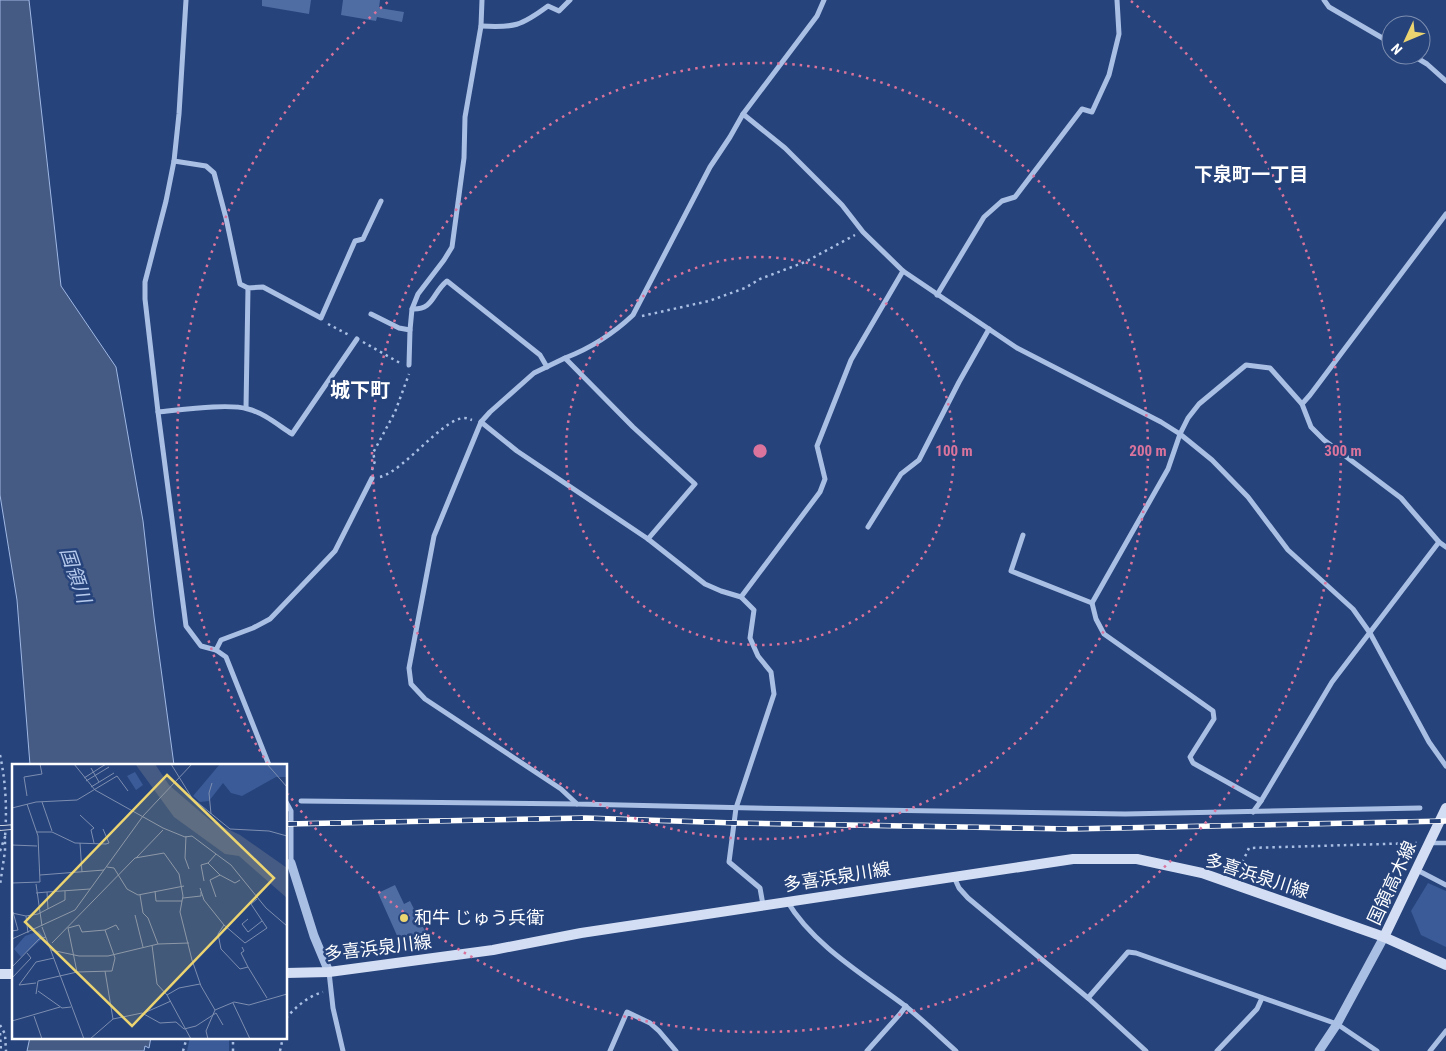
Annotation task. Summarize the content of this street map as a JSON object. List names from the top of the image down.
{
  "streets": {
    "main road": ["多喜浜泉川線", "国領高木線"]
  },
  "crossings": [
    ["多喜浜泉川線", "国領高木線"]
  ],
  "districts": ["下泉町一丁目", "城下町"],
  "water": ["国領川"],
  "places": ["和牛 じゅう兵衛"],
  "north": "bottom left",
  "rings": ["100 m", "200 m", "300 m"]
}
